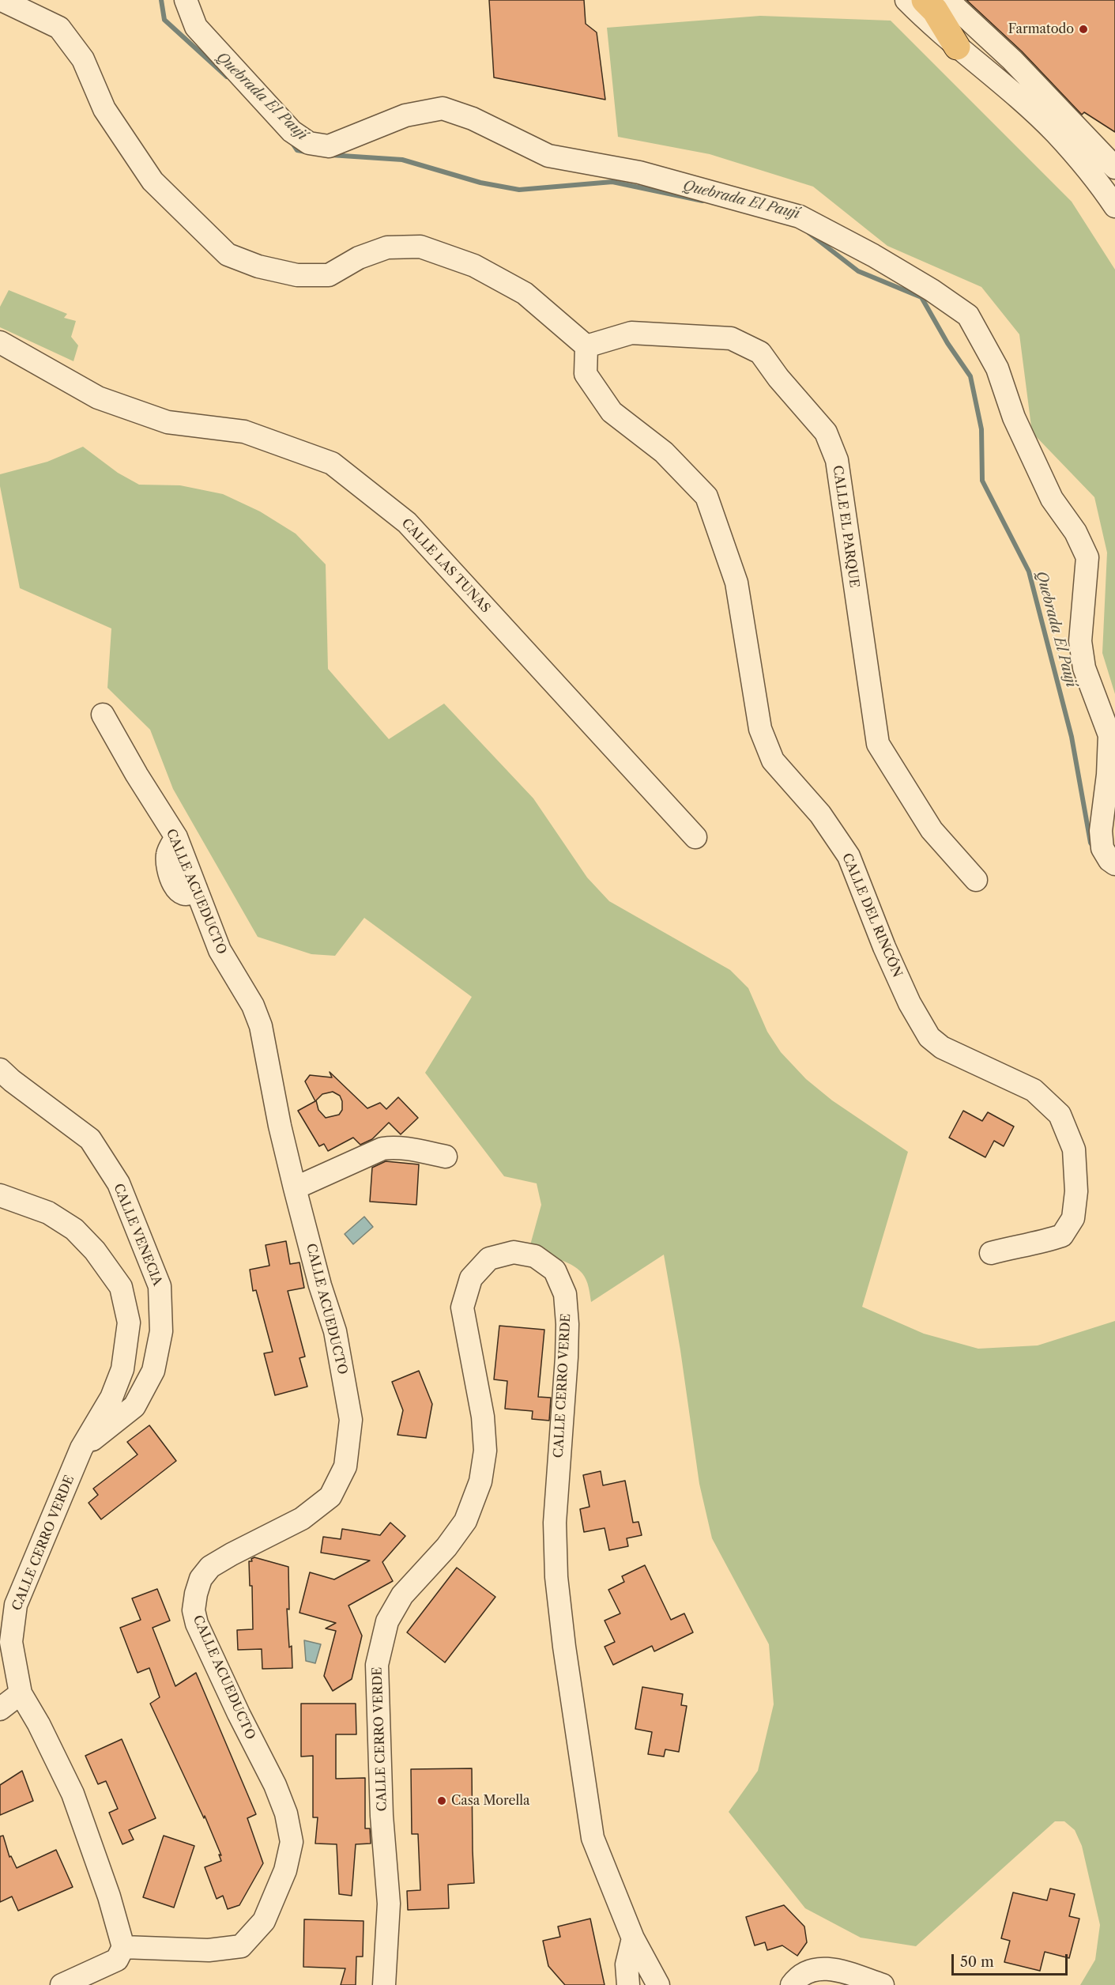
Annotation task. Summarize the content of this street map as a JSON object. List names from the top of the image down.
{
  "streets": {
    "street": [
      "CALLE EL PARQUE",
      "CALLE LAS TUNAS",
      "CALLE ACUEDUCTO",
      "CALLE DEL RINCÓN",
      "CALLE VENECIA",
      "CALLE CERRO VERDE"
    ]
  },
  "crossings": [
    ["CALLE EL PARQUE", "CALLE DEL RINCÓN"],
    ["CALLE ACUEDUCTO", "CALLE CERRO VERDE"],
    ["CALLE VENECIA", "CALLE CERRO VERDE"]
  ],
  "water": ["Quebrada El Paují"],
  "places": ["Farmatodo", "Casa Morella"],
  "scale_bar": "50 m"
}
